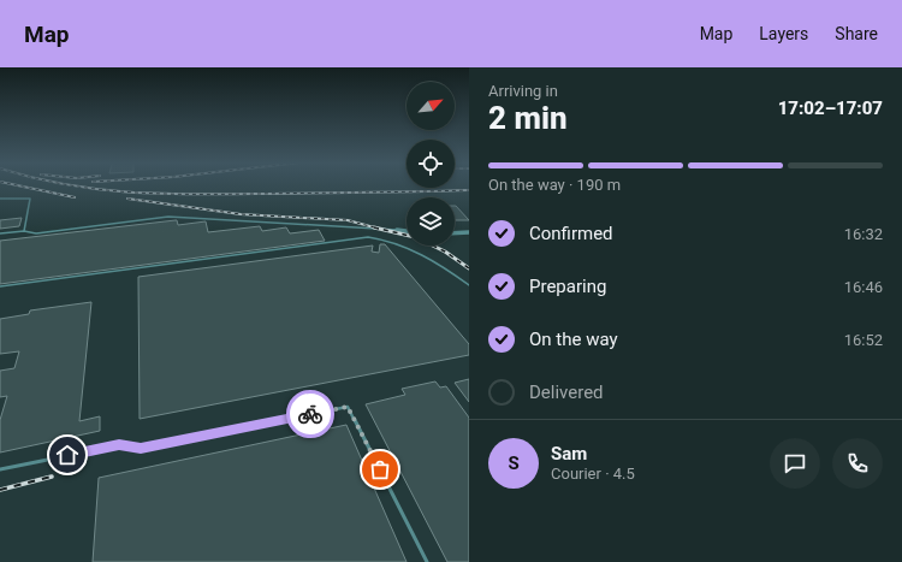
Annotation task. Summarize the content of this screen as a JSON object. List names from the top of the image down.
{
  "north": "top right",
  "page": {
    "header": "Map",
    "nav": ["Map", "Layers", "Share"],
    "heading": ["2 min", "Arriving in", "17:02–17:07"],
    "panel": ["Sam", "Courier · 4.5"],
    "bar": "On the way · 190 m",
    "list": [
      ["Confirmed", "16:32"],
      ["Preparing", "16:46"],
      ["On the way", "16:52"],
      "Delivered"
    ],
    "round": "S"
  }
}
